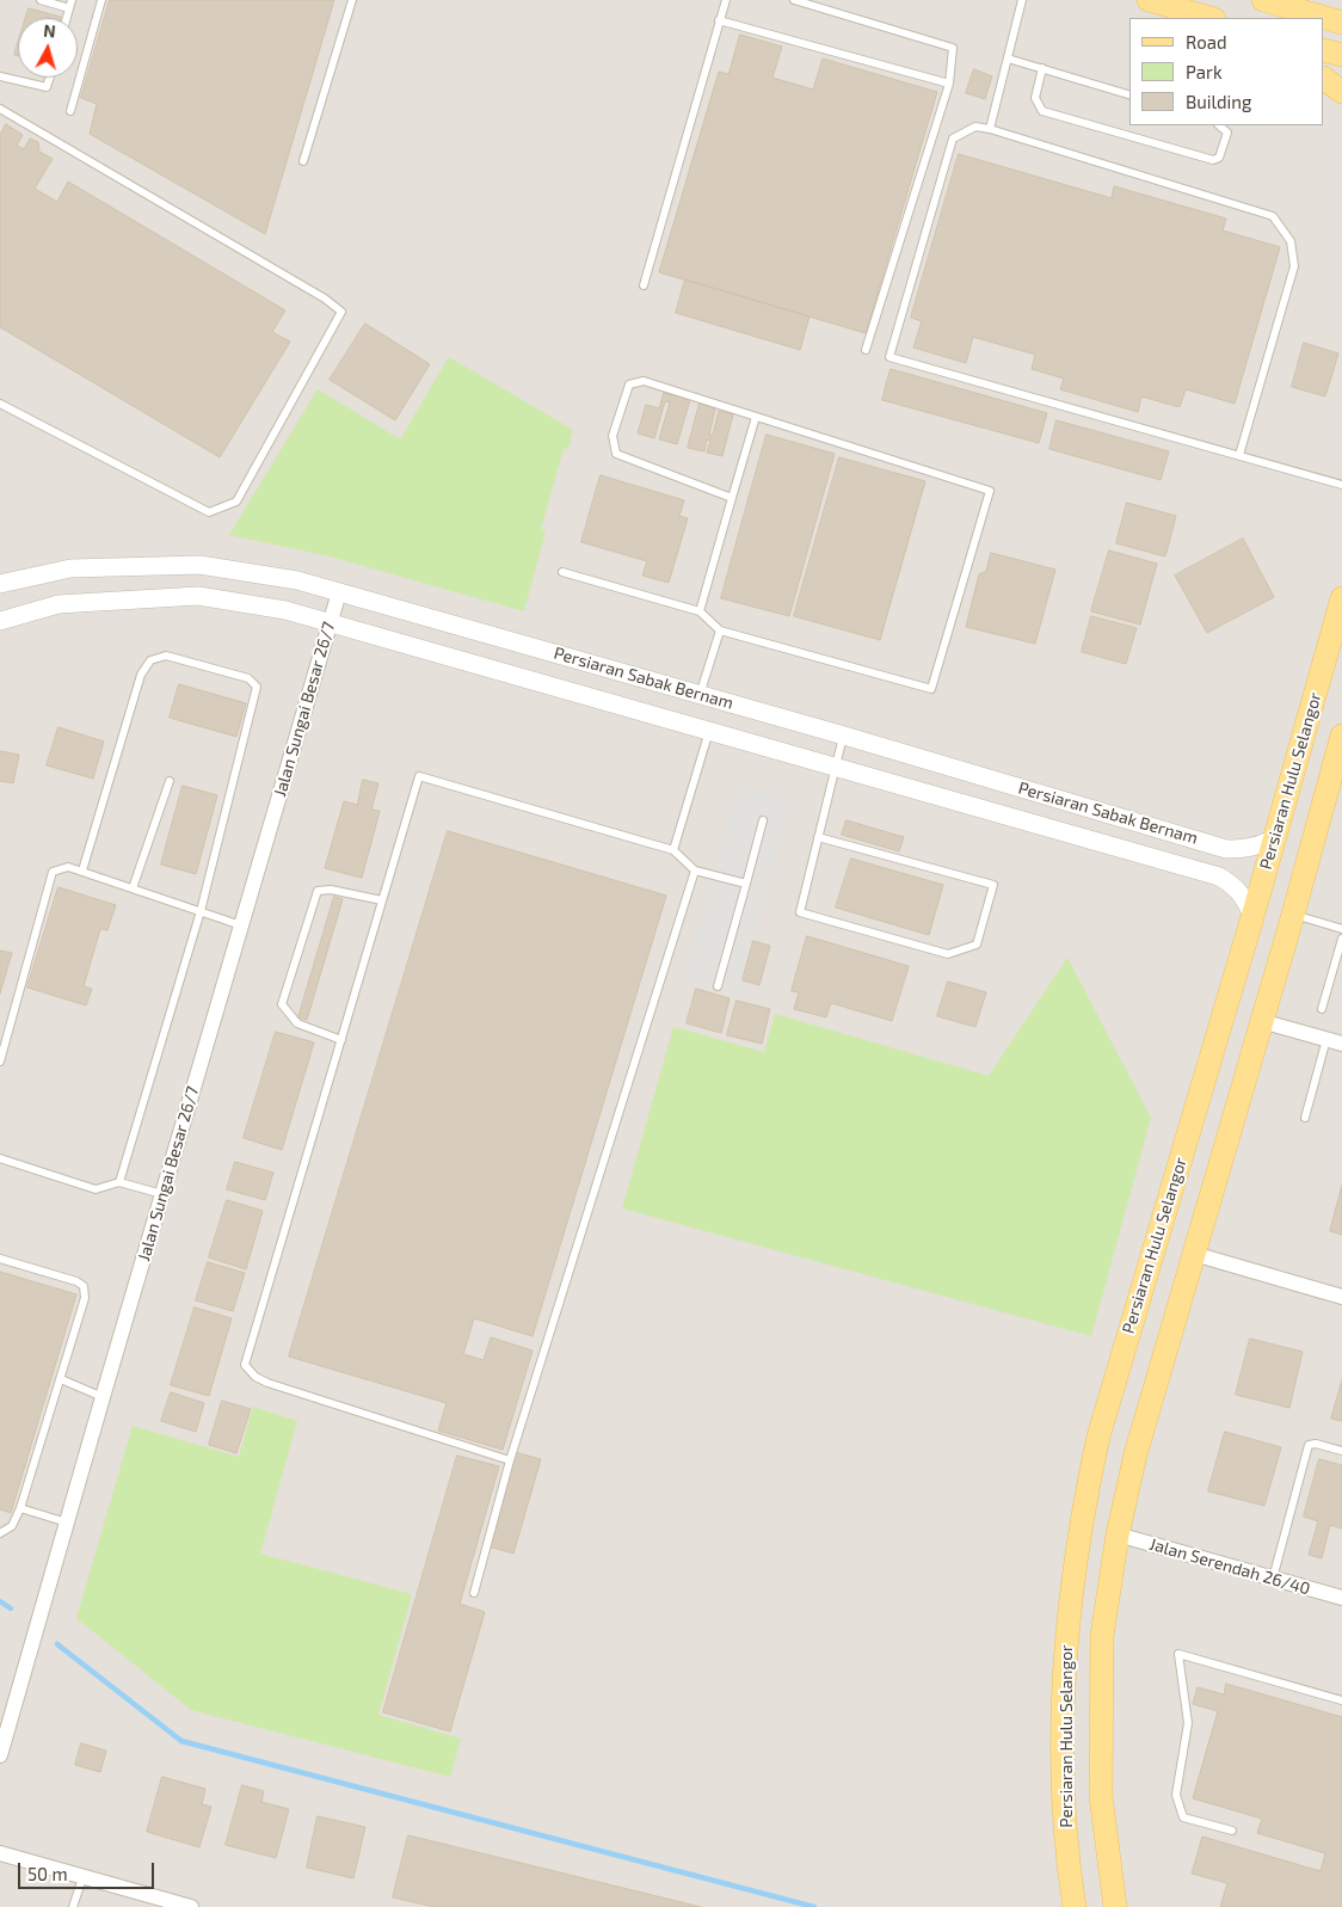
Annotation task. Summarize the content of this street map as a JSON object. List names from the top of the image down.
{
  "streets": {
    "main road": ["Persiaran Hulu Selangor"],
    "street": ["Persiaran Sabak Bernam", "Jalan Sungai Besar 26/7", "Jalan Serendah 26/40"]
  },
  "crossings": [
    ["Persiaran Sabak Bernam", "Jalan Sungai Besar 26/7"],
    ["Persiaran Sabak Bernam", "Persiaran Hulu Selangor"],
    ["Persiaran Hulu Selangor", "Jalan Serendah 26/40"]
  ],
  "legend": ["Road", "Park", "Building"],
  "scale_bar": "50 m",
  "north": "top"
}
